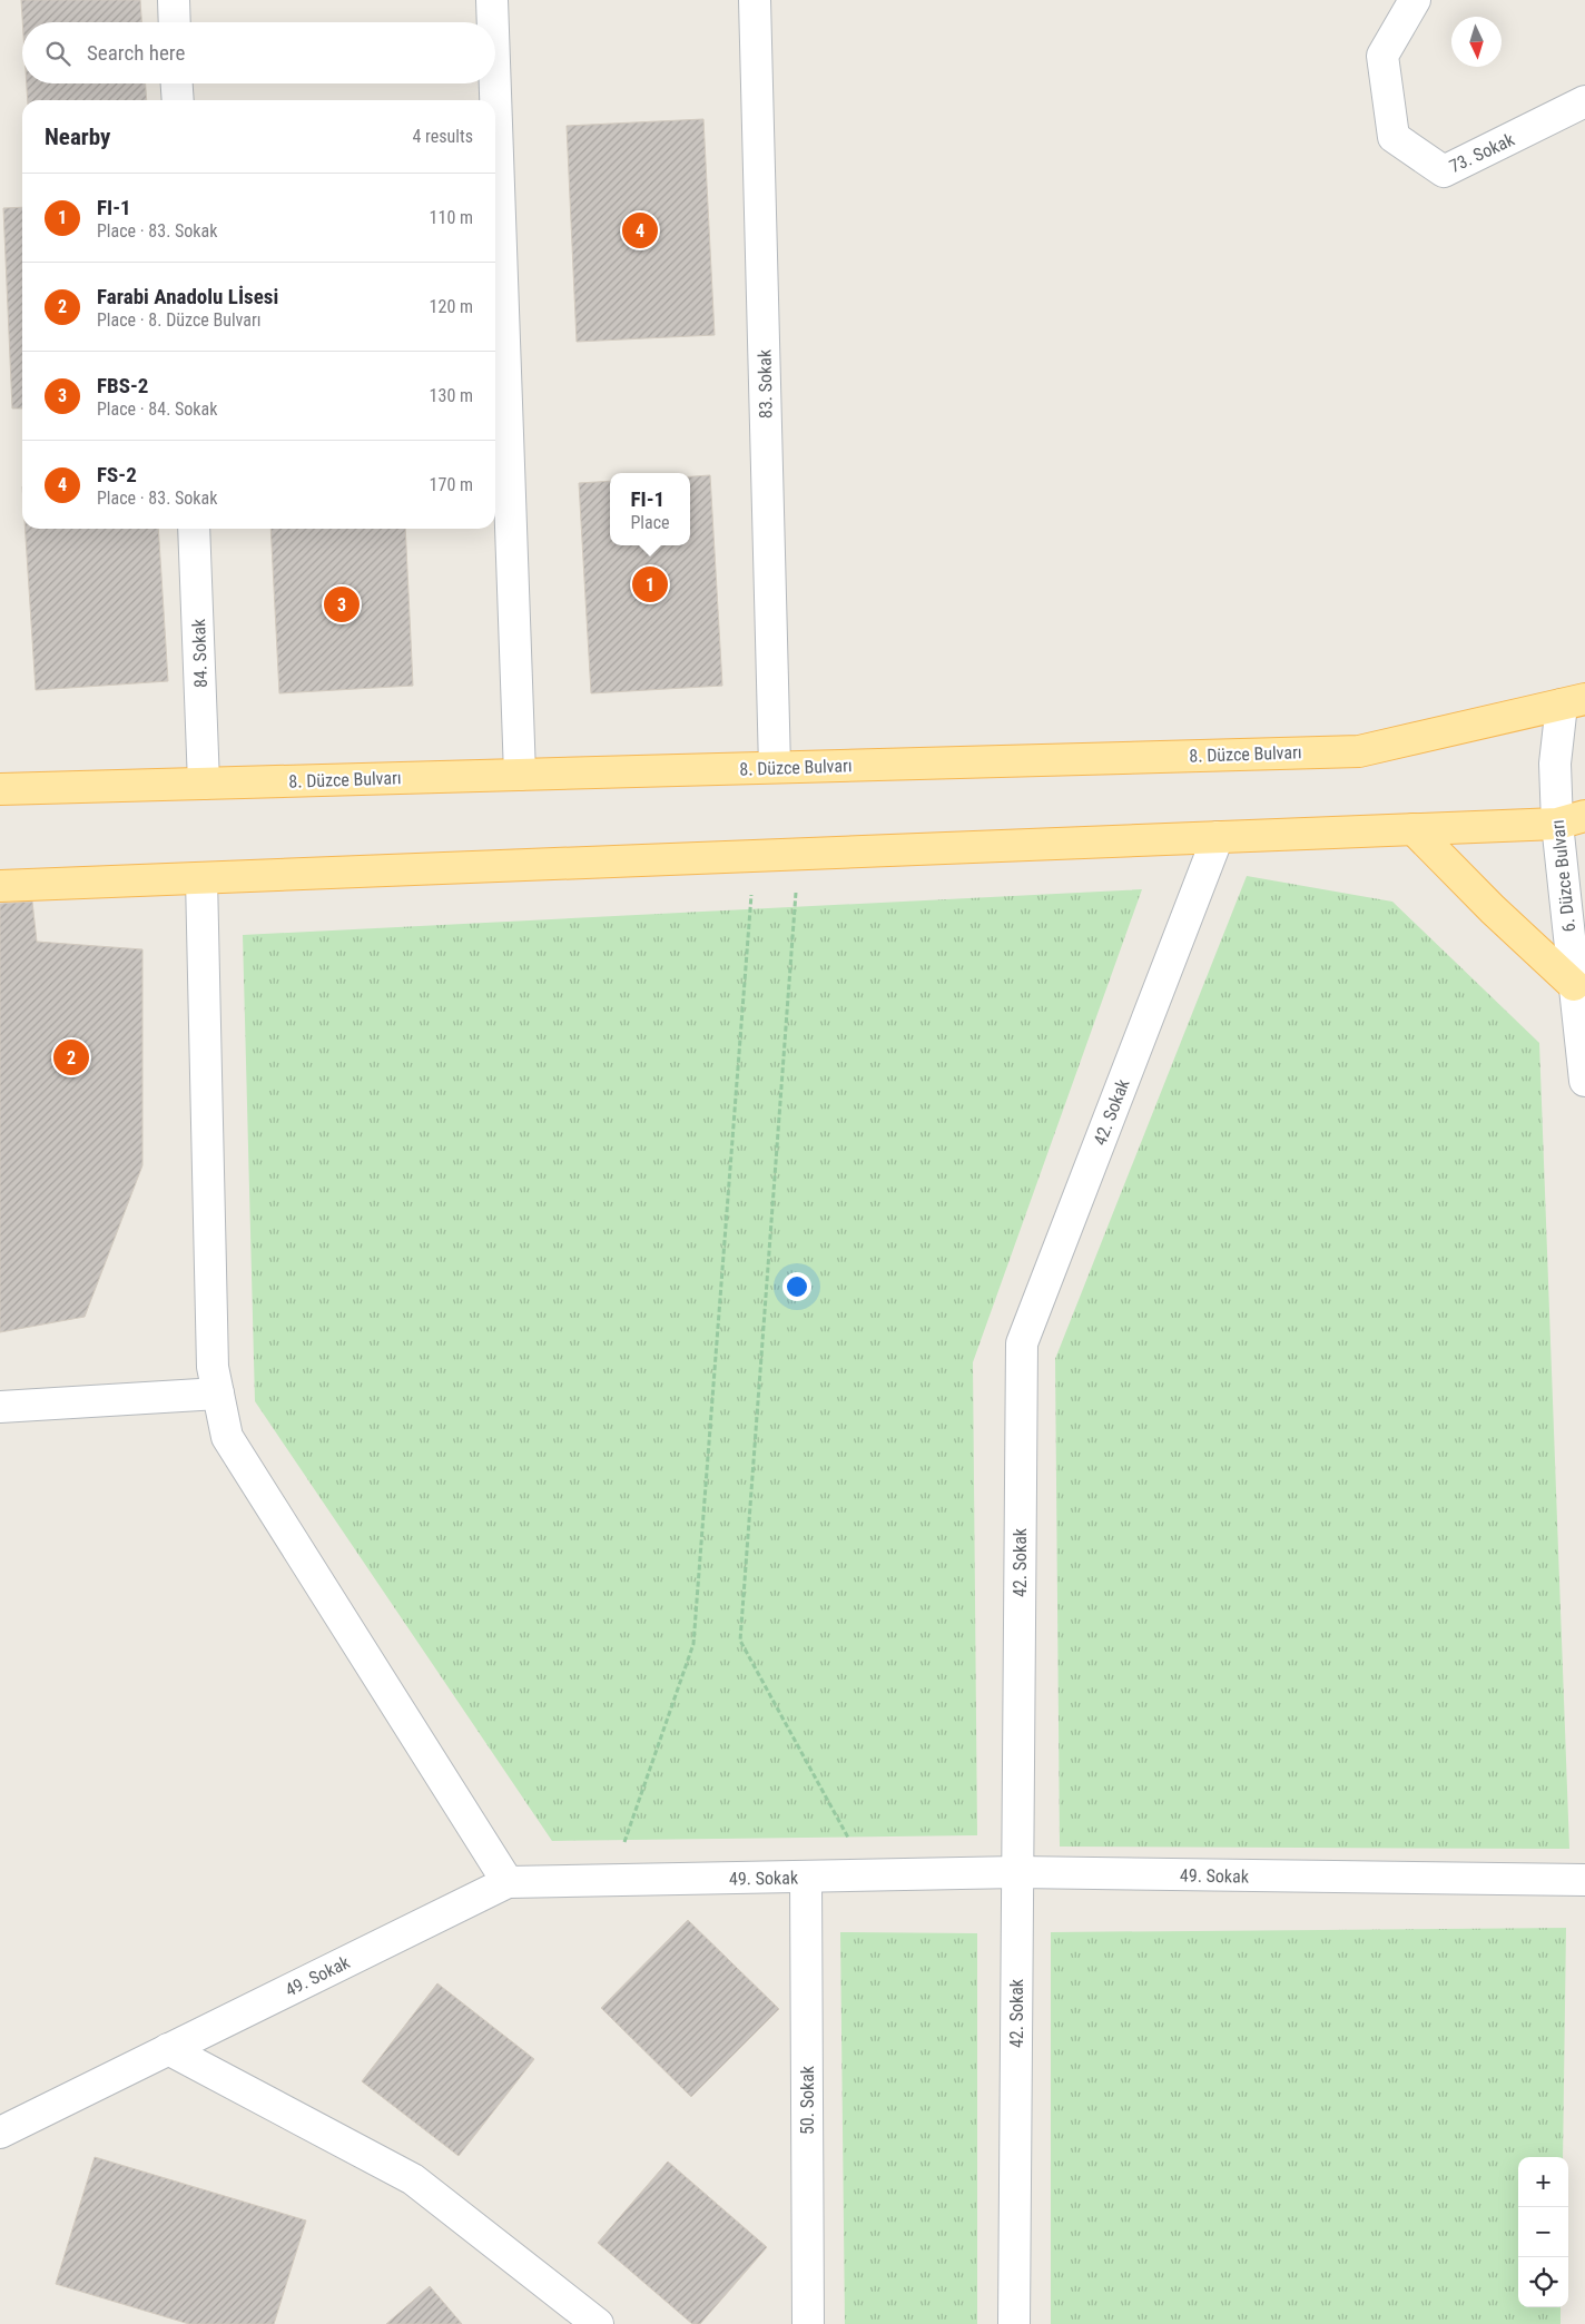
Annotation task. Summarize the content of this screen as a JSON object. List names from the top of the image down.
{
  "streets": {
    "main road": ["8. Düzce Bulvarı"],
    "street": [
      "73. Sokak",
      "83. Sokak",
      "84. Sokak",
      "6. Düzce Bulvarı",
      "42. Sokak",
      "49. Sokak",
      "50. Sokak"
    ]
  },
  "crossings": [
    ["83. Sokak", "8. Düzce Bulvarı"],
    ["84. Sokak", "8. Düzce Bulvarı"],
    ["8. Düzce Bulvarı", "6. Düzce Bulvarı"],
    ["42. Sokak", "49. Sokak"],
    ["49. Sokak", "50. Sokak"]
  ],
  "north": "bottom",
  "page": {
    "search": "Search here",
    "heading": ["Nearby", "4 results"],
    "list": [
      {
        "mark": "1",
        "name": "FI-1",
        "note": "Place · 83. Sokak",
        "value": "110 m"
      },
      {
        "mark": "2",
        "name": "Farabi Anadolu Lİsesi",
        "note": "Place · 8. Düzce Bulvarı",
        "value": "120 m"
      },
      {
        "mark": "3",
        "name": "FBS-2",
        "note": "Place · 84. Sokak",
        "value": "130 m"
      },
      {
        "mark": "4",
        "name": "FS-2",
        "note": "Place · 83. Sokak",
        "value": "170 m"
      }
    ],
    "pins": [
      "4",
      "1",
      "3",
      "2"
    ],
    "popup": ["FI-1", "Place"],
    "map_buttons": ["+", "−"]
  }
}
